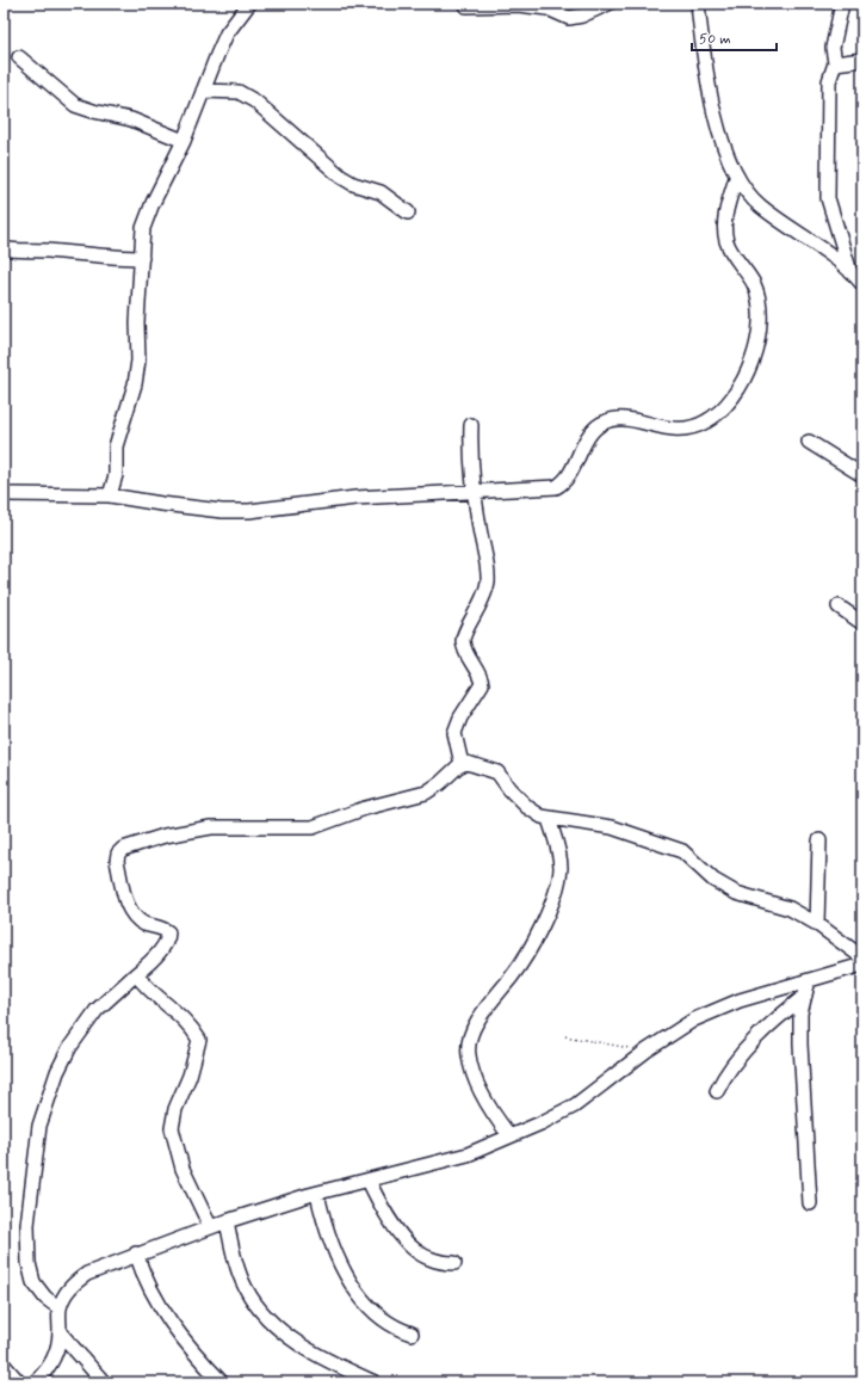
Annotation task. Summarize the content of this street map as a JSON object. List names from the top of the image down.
{
  "scale_bar": "50 m"
}
